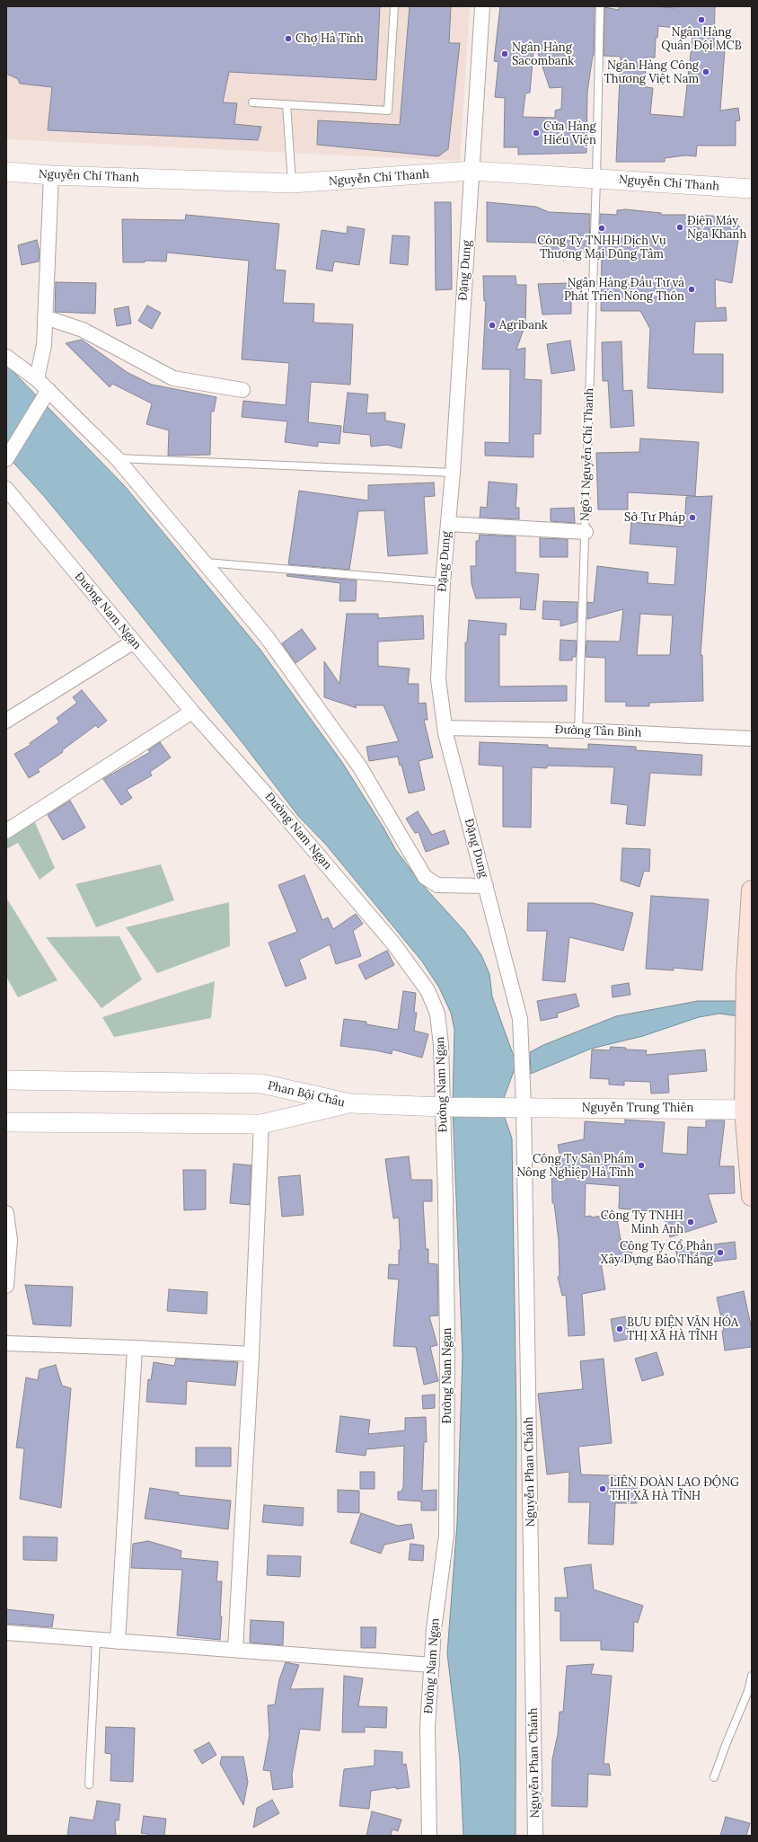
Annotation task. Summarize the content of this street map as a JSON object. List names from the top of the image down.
{
  "streets": {
    "street": [
      "Nguyễn Chí Thanh",
      "Đặng Dung",
      "Đường Nam Ngạn",
      "Đường Tân Bình",
      "Phan Bội Châu",
      "Nguyễn Trung Thiên",
      "Nguyễn Phan Chánh"
    ],
    "lane": ["Ngõ 1 Nguyễn Chí Thanh"]
  },
  "crossings": [
    ["Nguyễn Chí Thanh", "Đặng Dung"],
    ["Nguyễn Chí Thanh", "Ngõ 1 Nguyễn Chí Thanh"],
    ["Đặng Dung", "Đường Tân Bình"],
    ["Đặng Dung", "Nguyễn Trung Thiên"],
    ["Đặng Dung", "Nguyễn Phan Chánh"],
    ["Ngõ 1 Nguyễn Chí Thanh", "Đường Tân Bình"],
    ["Đường Nam Ngạn", "Nguyễn Trung Thiên"],
    ["Phan Bội Châu", "Nguyễn Trung Thiên"],
    ["Nguyễn Trung Thiên", "Nguyễn Phan Chánh"]
  ],
  "places": [
    "Ngân Hàng Quân Đội MCB",
    "Chợ Hà Tĩnh",
    "Ngân Hàng Sacombank",
    "Ngân Hàng Công Thương Việt Nam",
    "Cửa Hàng Hiếu Viện",
    "Điện Máy Nga Khanh",
    "Công Ty TNHH Dịch Vụ Thương Mại Dũng Tâm",
    "Ngân Hàng Đầu Tư và Phát Triên Nông Thôn",
    "Agribank",
    "Sở Tư Pháp",
    "Công Ty Sản Phẩm Nông Nghiệp Hà Tĩnh",
    "Công Ty TNHH Minh Anh",
    "Công Ty Cổ Phần Xây Dựng Bảo Thắng",
    "BƯU ĐIỆN VĂN HÓA THỊ XÃ HÀ TĨNH",
    "LIÊN ĐOÀN LAO ĐỘNG THỊ XÃ HÀ TĨNH"
  ]
}
